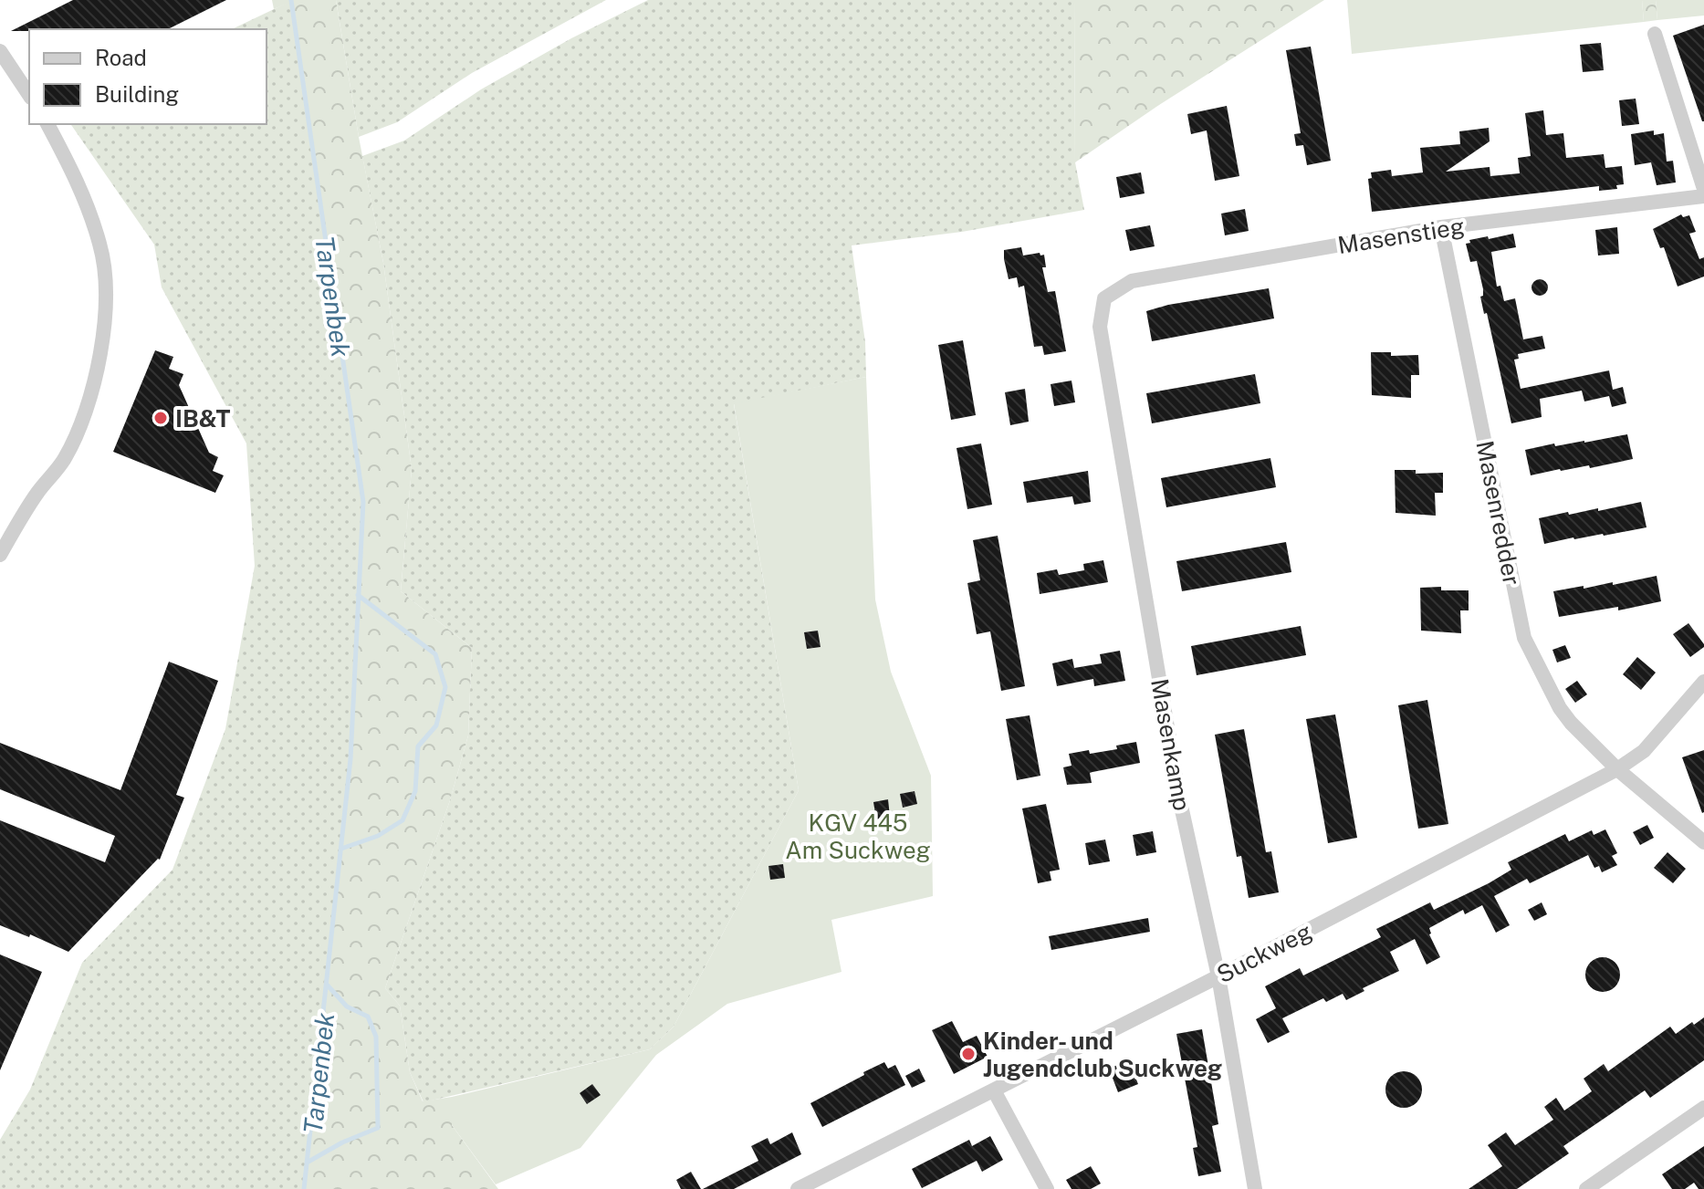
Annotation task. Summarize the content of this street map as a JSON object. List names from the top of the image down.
{
  "streets": {
    "street": [
      "Masenstieg",
      "Masenredder",
      "Masenkamp",
      "Suckweg"
    ]
  },
  "crossings": [
    ["Masenstieg", "Masenredder"],
    ["Masenstieg", "Masenkamp"],
    ["Masenredder", "Suckweg"],
    ["Masenkamp", "Suckweg"]
  ],
  "water": ["Tarpenbek"],
  "parks": ["KGV 445 Am Suckweg"],
  "places": ["IB&T", "Kinder- und Jugendclub Suckweg"],
  "legend": ["Road", "Building"]
}
